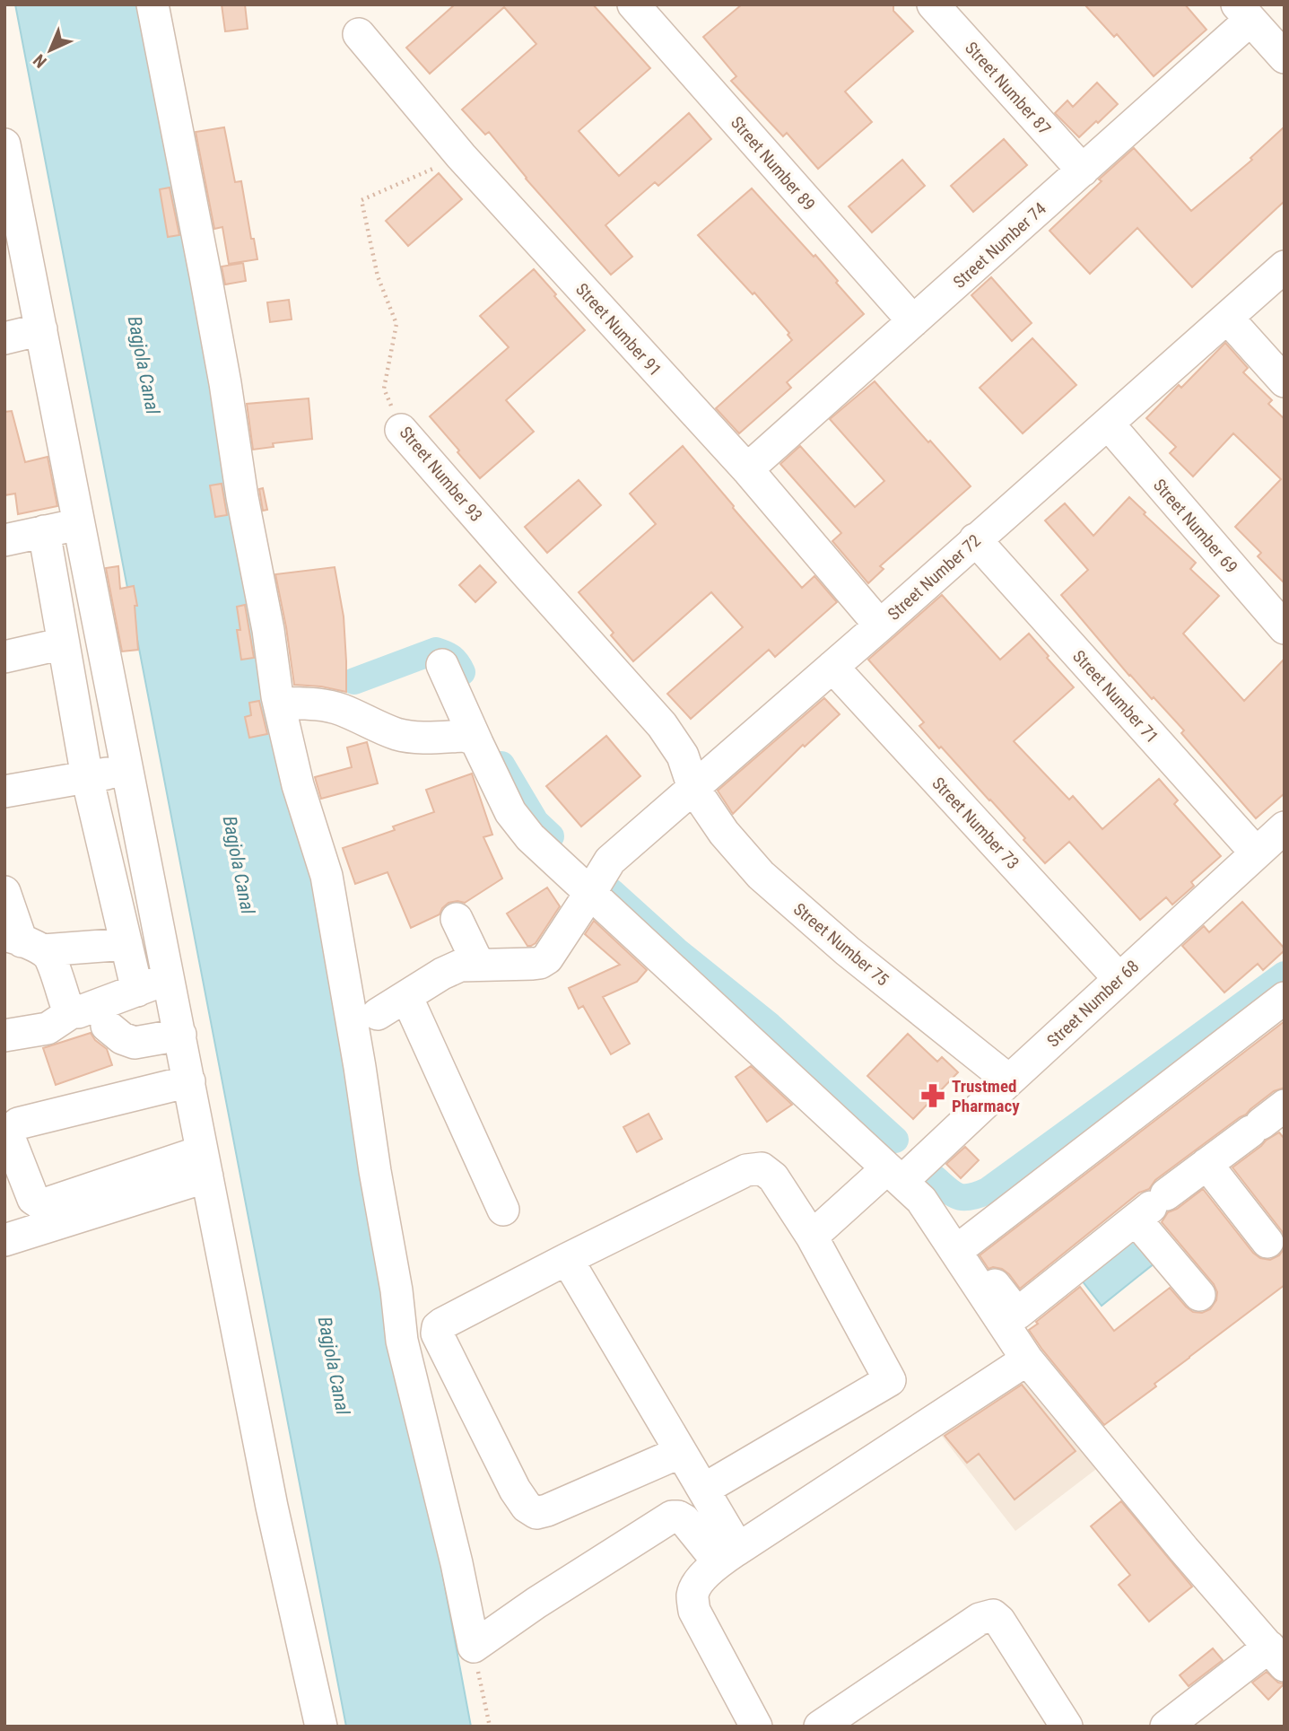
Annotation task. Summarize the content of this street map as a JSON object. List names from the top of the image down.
{
  "streets": {
    "street": [
      "Street Number 87",
      "Street Number 89",
      "Street Number 74",
      "Street Number 91",
      "Street Number 93",
      "Street Number 69",
      "Street Number 72",
      "Street Number 71",
      "Street Number 73",
      "Street Number 75",
      "Street Number 68"
    ]
  },
  "crossings": [
    ["Street Number 87", "Street Number 74"],
    ["Street Number 89", "Street Number 74"],
    ["Street Number 74", "Street Number 91"],
    ["Street Number 91", "Street Number 93"],
    ["Street Number 91", "Street Number 72"],
    ["Street Number 93", "Street Number 72"],
    ["Street Number 93", "Street Number 75"],
    ["Street Number 69", "Street Number 72"],
    ["Street Number 72", "Street Number 71"],
    ["Street Number 72", "Street Number 73"],
    ["Street Number 72", "Street Number 75"],
    ["Street Number 71", "Street Number 68"],
    ["Street Number 73", "Street Number 68"],
    ["Street Number 75", "Street Number 68"]
  ],
  "water": ["Bagjola Canal"],
  "places": {
    "pharmacy": ["Trustmed Pharmacy"]
  },
  "north": "bottom left"
}
